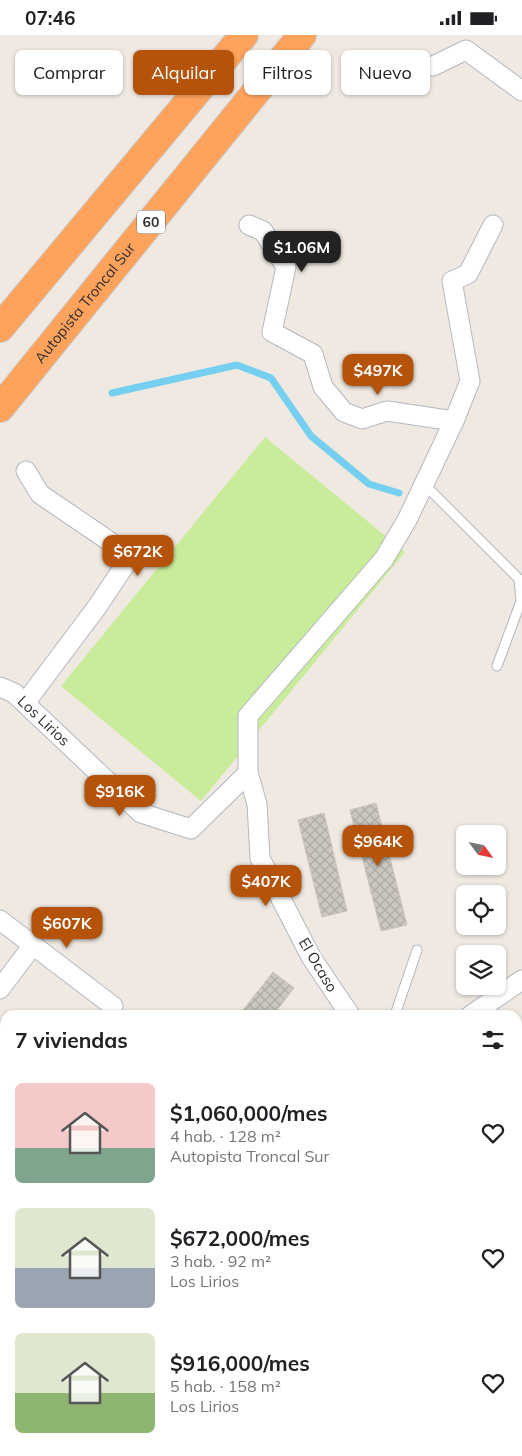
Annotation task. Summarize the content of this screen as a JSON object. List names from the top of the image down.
{
  "streets": {
    "highway": ["60", "Autopista Troncal Sur"],
    "street": ["Los Lirios", "El Ocaso"]
  },
  "crossings": [
    ["Los Lirios", "El Ocaso"]
  ],
  "north": "bottom right",
  "page": {
    "status": "07:46",
    "chip": [
      "Comprar",
      "Alquilar",
      "Filtros",
      "Nuevo"
    ],
    "price": [
      "$1.06M",
      "$497K",
      "$672K",
      "$916K",
      "$964K",
      "$407K",
      "$607K"
    ],
    "heading": "7 viviendas",
    "list": [
      {
        "name": "$1,060,000/mes",
        "note": "4 hab. · 128 m² · Autopista Troncal Sur"
      },
      {
        "name": "$672,000/mes",
        "note": "3 hab. · 92 m² · Los Lirios"
      },
      {
        "name": "$916,000/mes",
        "note": "5 hab. · 158 m² · Los Lirios"
      }
    ]
  }
}
